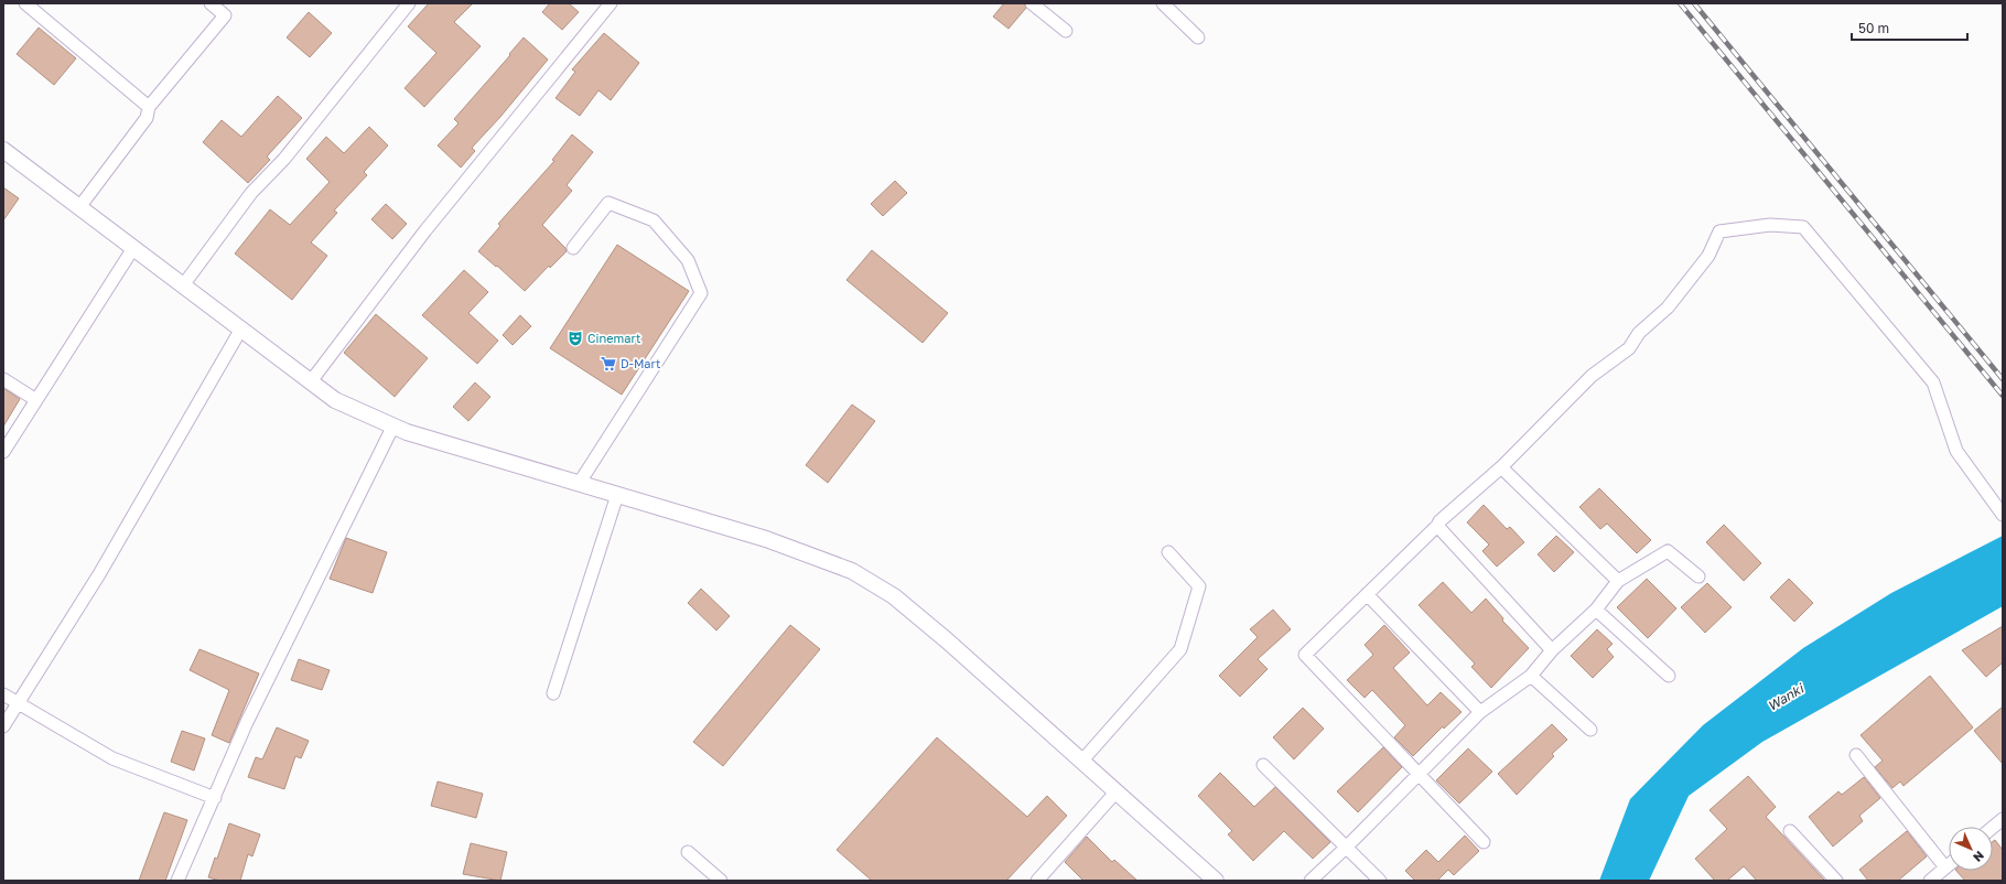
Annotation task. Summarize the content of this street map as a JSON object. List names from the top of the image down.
{
  "water": ["Wanki"],
  "places": {
    "theatre": ["Cinemart"],
    "supermarket": ["D-Mart"]
  },
  "scale_bar": "50 m",
  "north": "bottom right"
}
